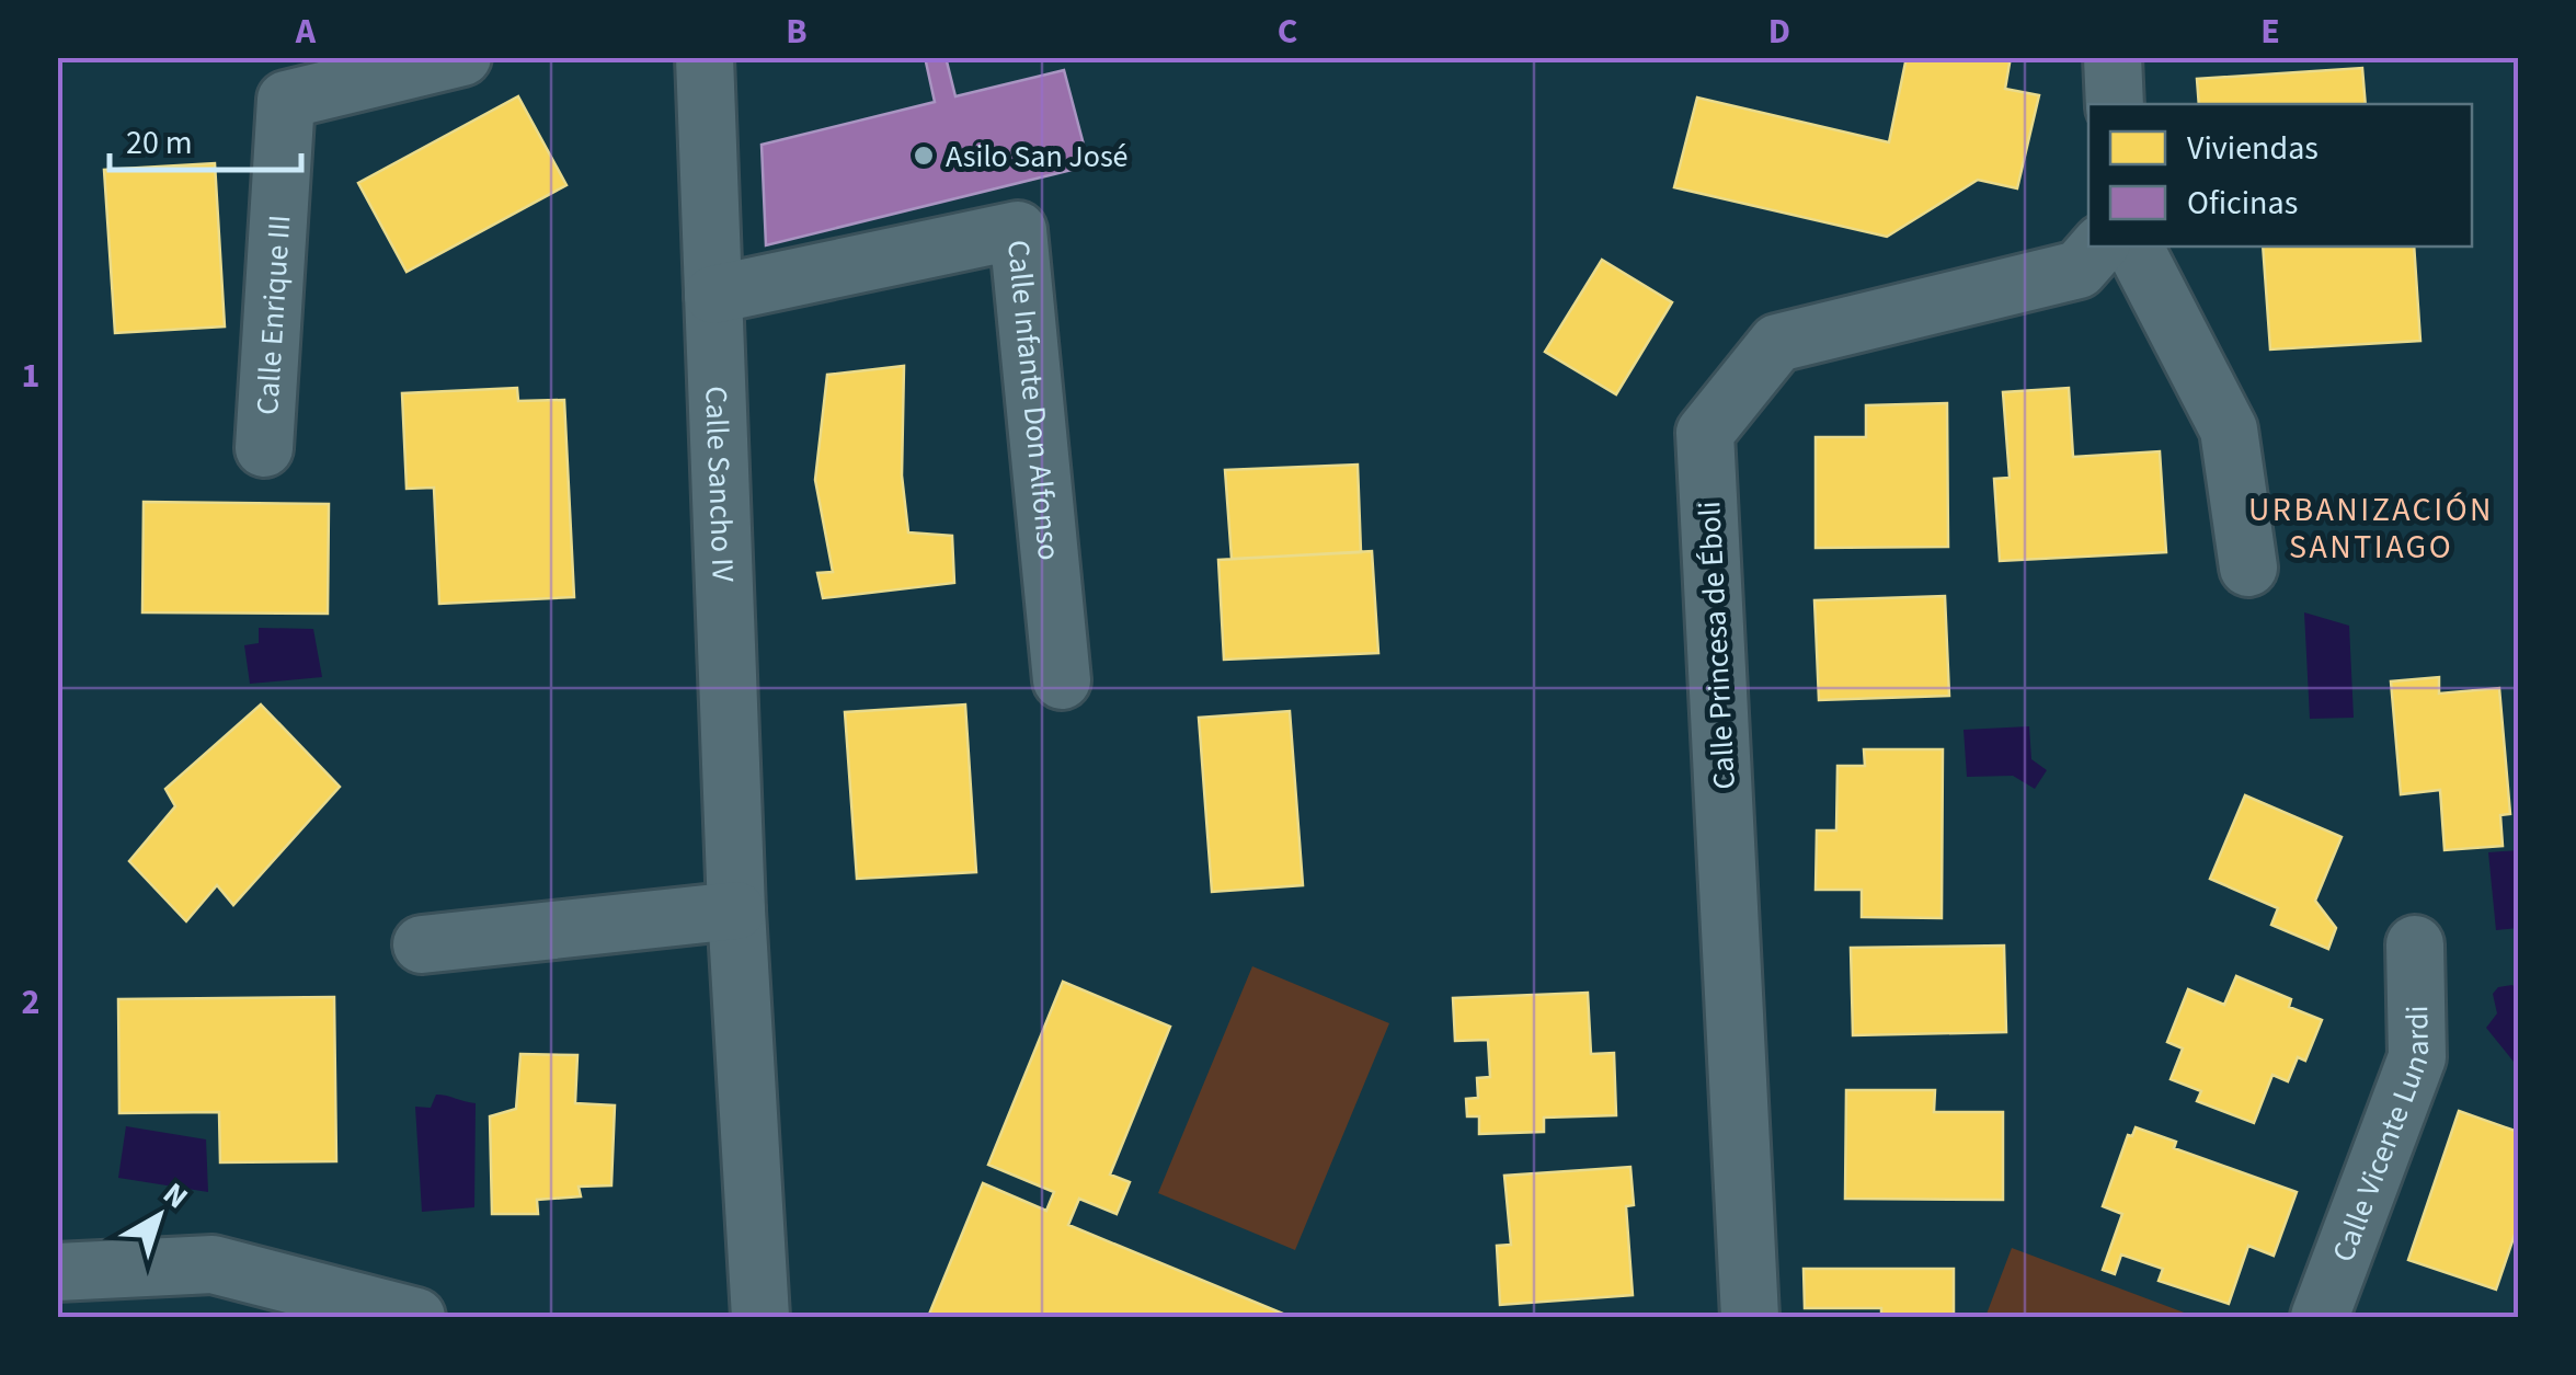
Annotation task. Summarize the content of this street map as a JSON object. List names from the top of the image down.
{
  "streets": {
    "street": [
      "Calle Enrique III",
      "Calle Infante Don Alfonso",
      "Calle Sancho IV",
      "Calle Princesa de Éboli",
      "Calle Vicente Lunardi"
    ]
  },
  "crossings": [
    ["Calle Infante Don Alfonso", "Calle Sancho IV"]
  ],
  "districts": ["URBANIZACIÓN SANTIAGO"],
  "places": ["Asilo San José"],
  "legend": ["Viviendas", "Oficinas"],
  "scale_bar": "20 m",
  "north": "top right",
  "grid": {
    "columns": [
      "A",
      "B",
      "C",
      "D",
      "E"
    ],
    "rows": ["1", "2"]
  }
}
